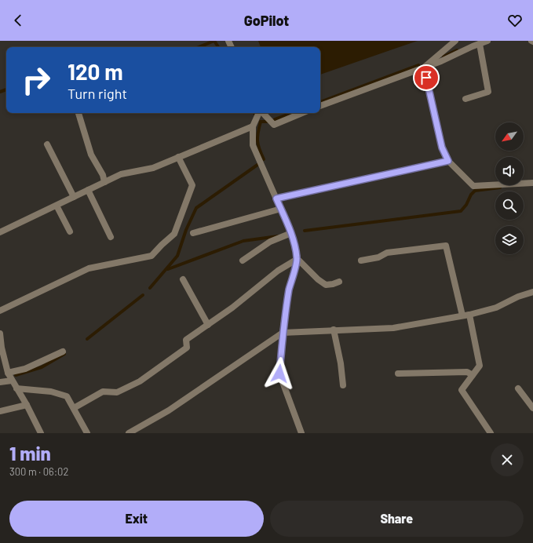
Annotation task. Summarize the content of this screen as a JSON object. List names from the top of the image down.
{
  "north": "bottom left",
  "page": {
    "header": "GoPilot",
    "turn": ["120 m", "Turn right"],
    "heading": ["1 min", "300 m · 06:02"],
    "buttons": ["Exit", "Share"]
  }
}
